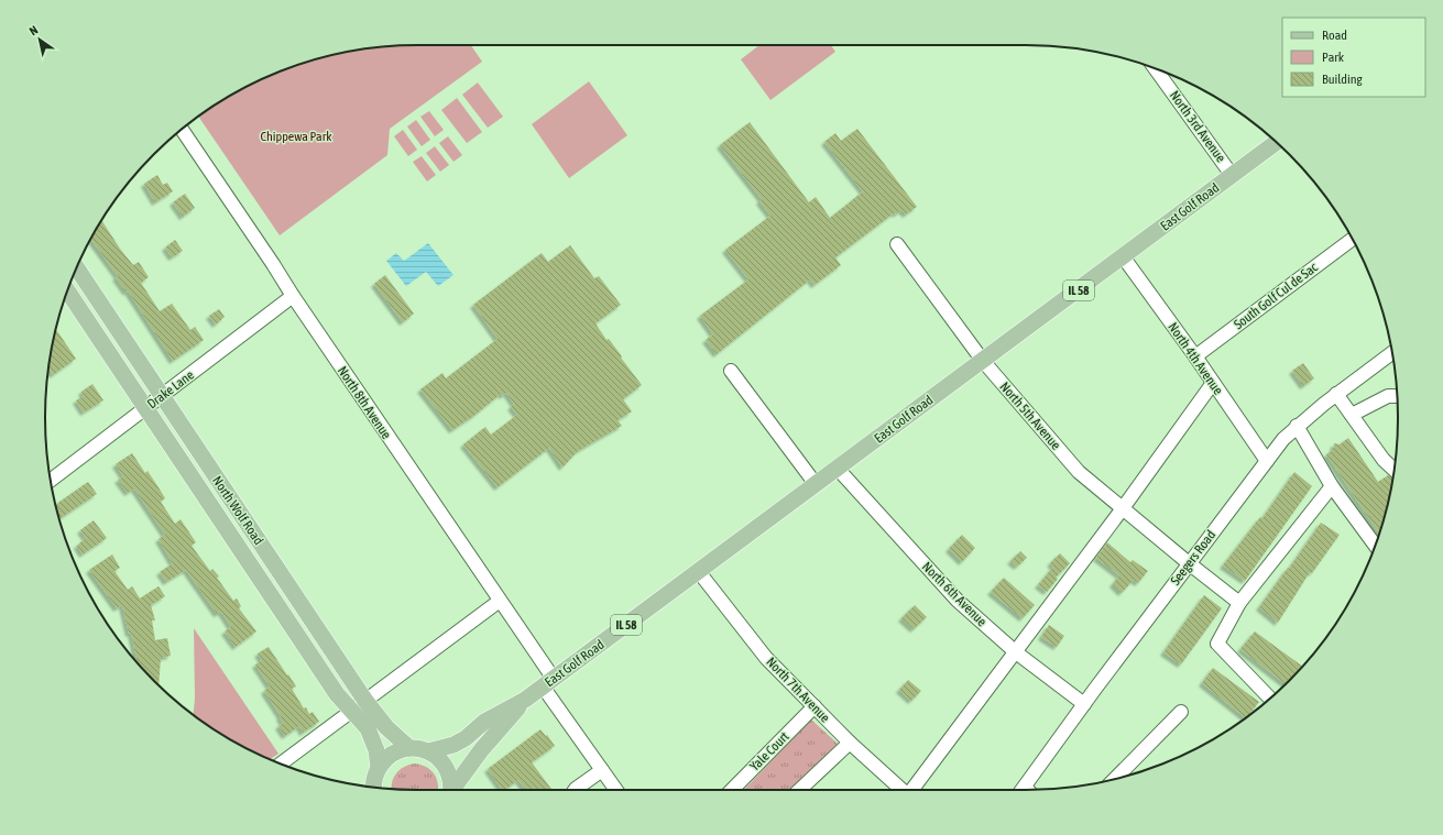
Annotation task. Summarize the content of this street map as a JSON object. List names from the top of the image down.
{
  "streets": {
    "main road": ["East Golf Road", "IL 58", "North Wolf Road"],
    "street": [
      "North 3rd Avenue",
      "South Golf Cul de Sac",
      "North 4th Avenue",
      "Drake Lane",
      "North 8th Avenue",
      "North 5th Avenue",
      "Seegers Road",
      "North 6th Avenue",
      "North 7th Avenue",
      "Yale Court"
    ]
  },
  "crossings": [
    ["North 3rd Avenue", "East Golf Road"],
    ["East Golf Road", "IL 58"],
    ["East Golf Road", "North 4th Avenue"],
    ["East Golf Road", "North 8th Avenue"],
    ["East Golf Road", "North 5th Avenue"],
    ["East Golf Road", "North 6th Avenue"],
    ["East Golf Road", "North 7th Avenue"],
    ["IL 58", "North Wolf Road"],
    ["South Golf Cul de Sac", "North 4th Avenue"],
    ["North 4th Avenue", "Seegers Road"],
    ["Drake Lane", "North 8th Avenue"],
    ["Drake Lane", "North Wolf Road"],
    ["North 5th Avenue", "Seegers Road"],
    ["Seegers Road", "North 6th Avenue"],
    ["North 7th Avenue", "Yale Court"]
  ],
  "parks": ["Chippewa Park"],
  "legend": ["Road", "Park", "Building"],
  "north": "top left"
}
